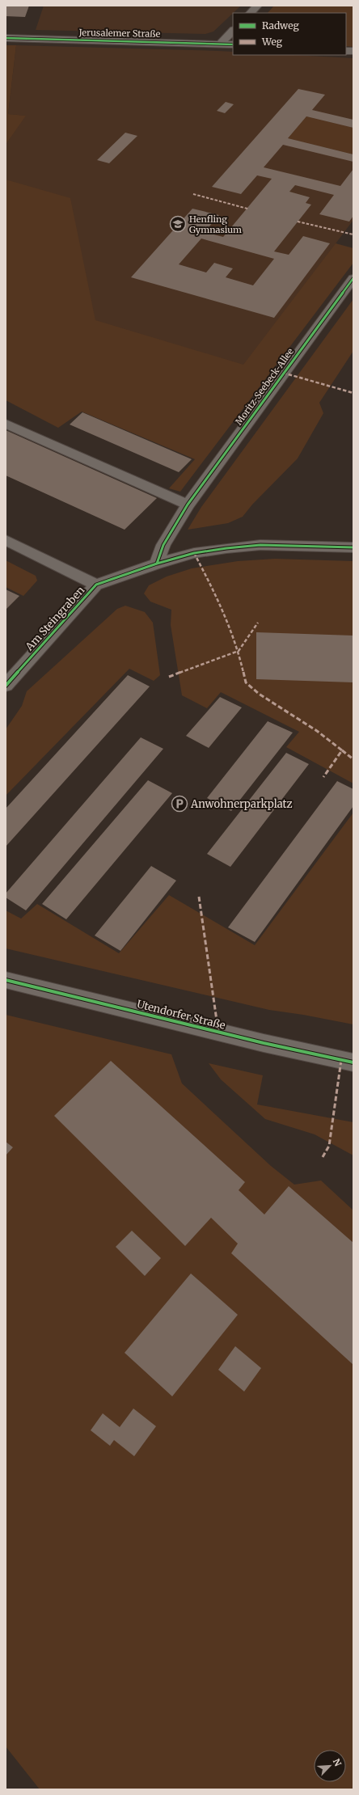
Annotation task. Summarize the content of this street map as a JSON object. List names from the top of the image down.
{
  "streets": {
    "street": [
      "Jerusalemer Straße",
      "Moritz-Seebeck-Allee",
      "Am Steingraben",
      "Utendorfer Straße"
    ]
  },
  "crossings": [
    ["Moritz-Seebeck-Allee", "Am Steingraben"]
  ],
  "places": {
    "school or university": ["Henfling Gymnasium"],
    "parking": ["Anwohnerparkplatz"]
  },
  "legend": ["Radweg", "Weg"],
  "north": "top right"
}
